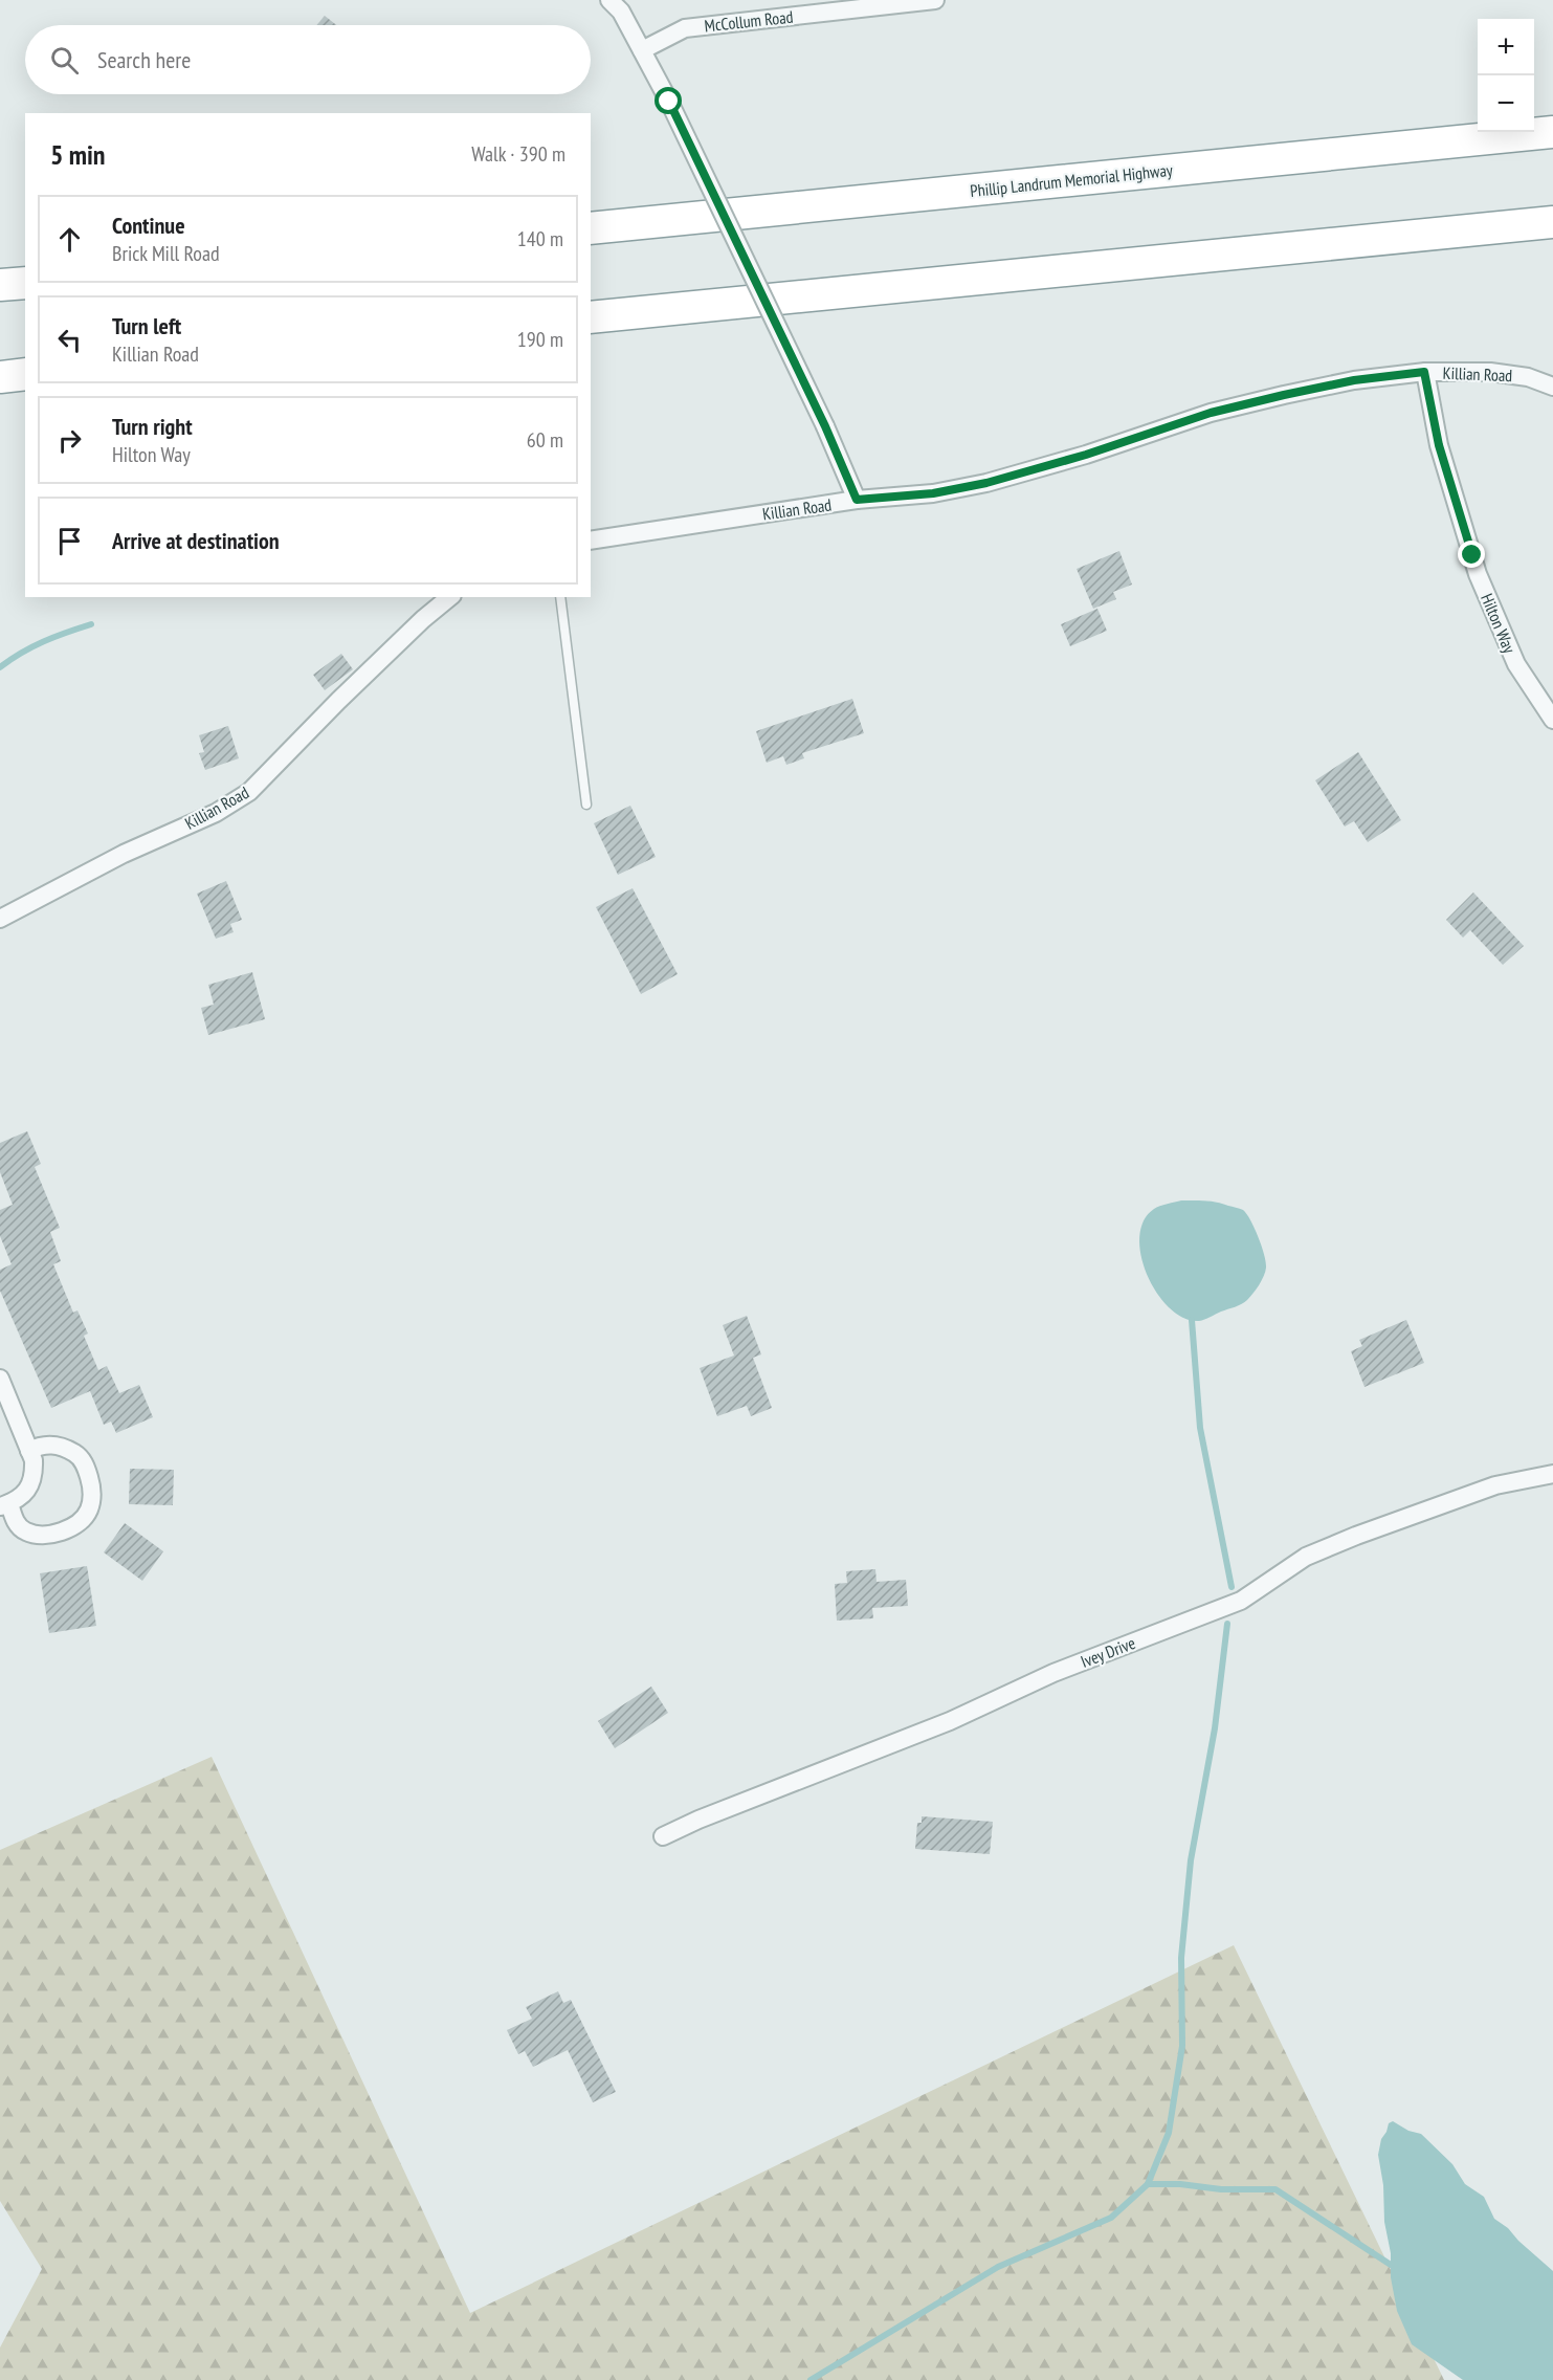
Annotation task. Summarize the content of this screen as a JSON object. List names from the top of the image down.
{
  "streets": {
    "highway": ["Phillip Landrum Memorial Highway"],
    "street": [
      "McCollum Road",
      "Killian Road",
      "Hilton Way",
      "Ivey Drive"
    ]
  },
  "crossings": [
    ["Killian Road", "Hilton Way"]
  ],
  "page": {
    "map_buttons": ["+", "−"],
    "search": "Search here",
    "heading": ["5 min", "Walk · 390 m"],
    "list": [
      ["Continue", "Brick Mill Road", "140 m"],
      ["Turn left", "Killian Road", "190 m"],
      ["Turn right", "Hilton Way", "60 m"],
      "Arrive at destination"
    ]
  }
}
